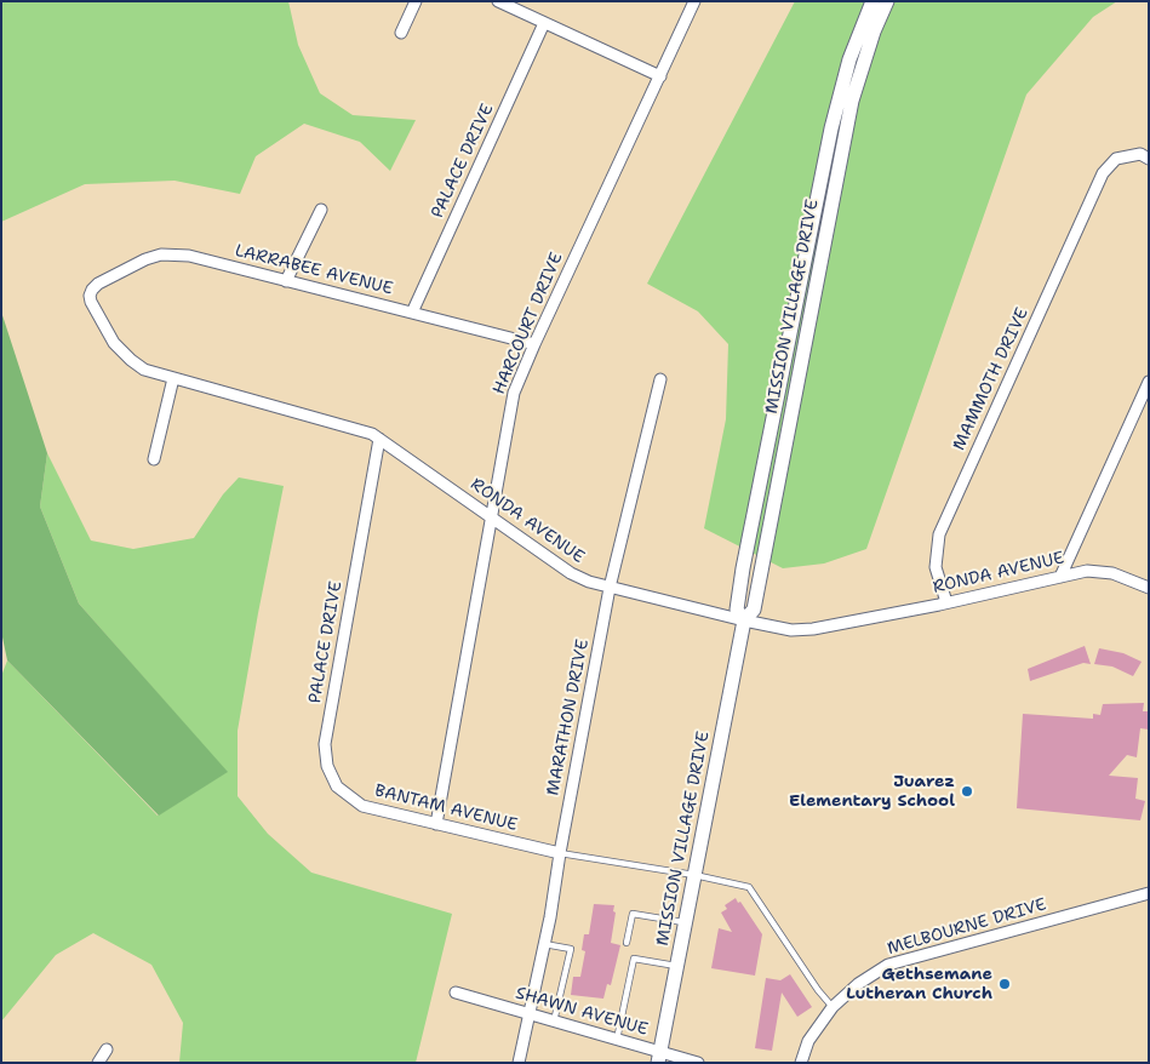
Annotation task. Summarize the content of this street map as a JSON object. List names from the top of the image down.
{
  "streets": {
    "main road": ["MISSION VILLAGE DRIVE"],
    "street": [
      "PALACE DRIVE",
      "LARRABEE AVENUE",
      "HARCOURT DRIVE",
      "MAMMOTH DRIVE",
      "RONDA AVENUE",
      "MARATHON DRIVE",
      "BANTAM AVENUE",
      "MELBOURNE DRIVE",
      "SHAWN AVENUE"
    ]
  },
  "crossings": [
    ["PALACE DRIVE", "LARRABEE AVENUE"],
    ["PALACE DRIVE", "RONDA AVENUE"],
    ["PALACE DRIVE", "BANTAM AVENUE"],
    ["LARRABEE AVENUE", "HARCOURT DRIVE"],
    ["LARRABEE AVENUE", "RONDA AVENUE"],
    ["MISSION VILLAGE DRIVE", "RONDA AVENUE"],
    ["MISSION VILLAGE DRIVE", "SHAWN AVENUE"],
    ["HARCOURT DRIVE", "RONDA AVENUE"],
    ["HARCOURT DRIVE", "BANTAM AVENUE"],
    ["MAMMOTH DRIVE", "RONDA AVENUE"],
    ["RONDA AVENUE", "MARATHON DRIVE"],
    ["MARATHON DRIVE", "BANTAM AVENUE"],
    ["MARATHON DRIVE", "SHAWN AVENUE"]
  ],
  "places": ["Juarez Elementary School", "Gethsemane Lutheran Church"]
}
